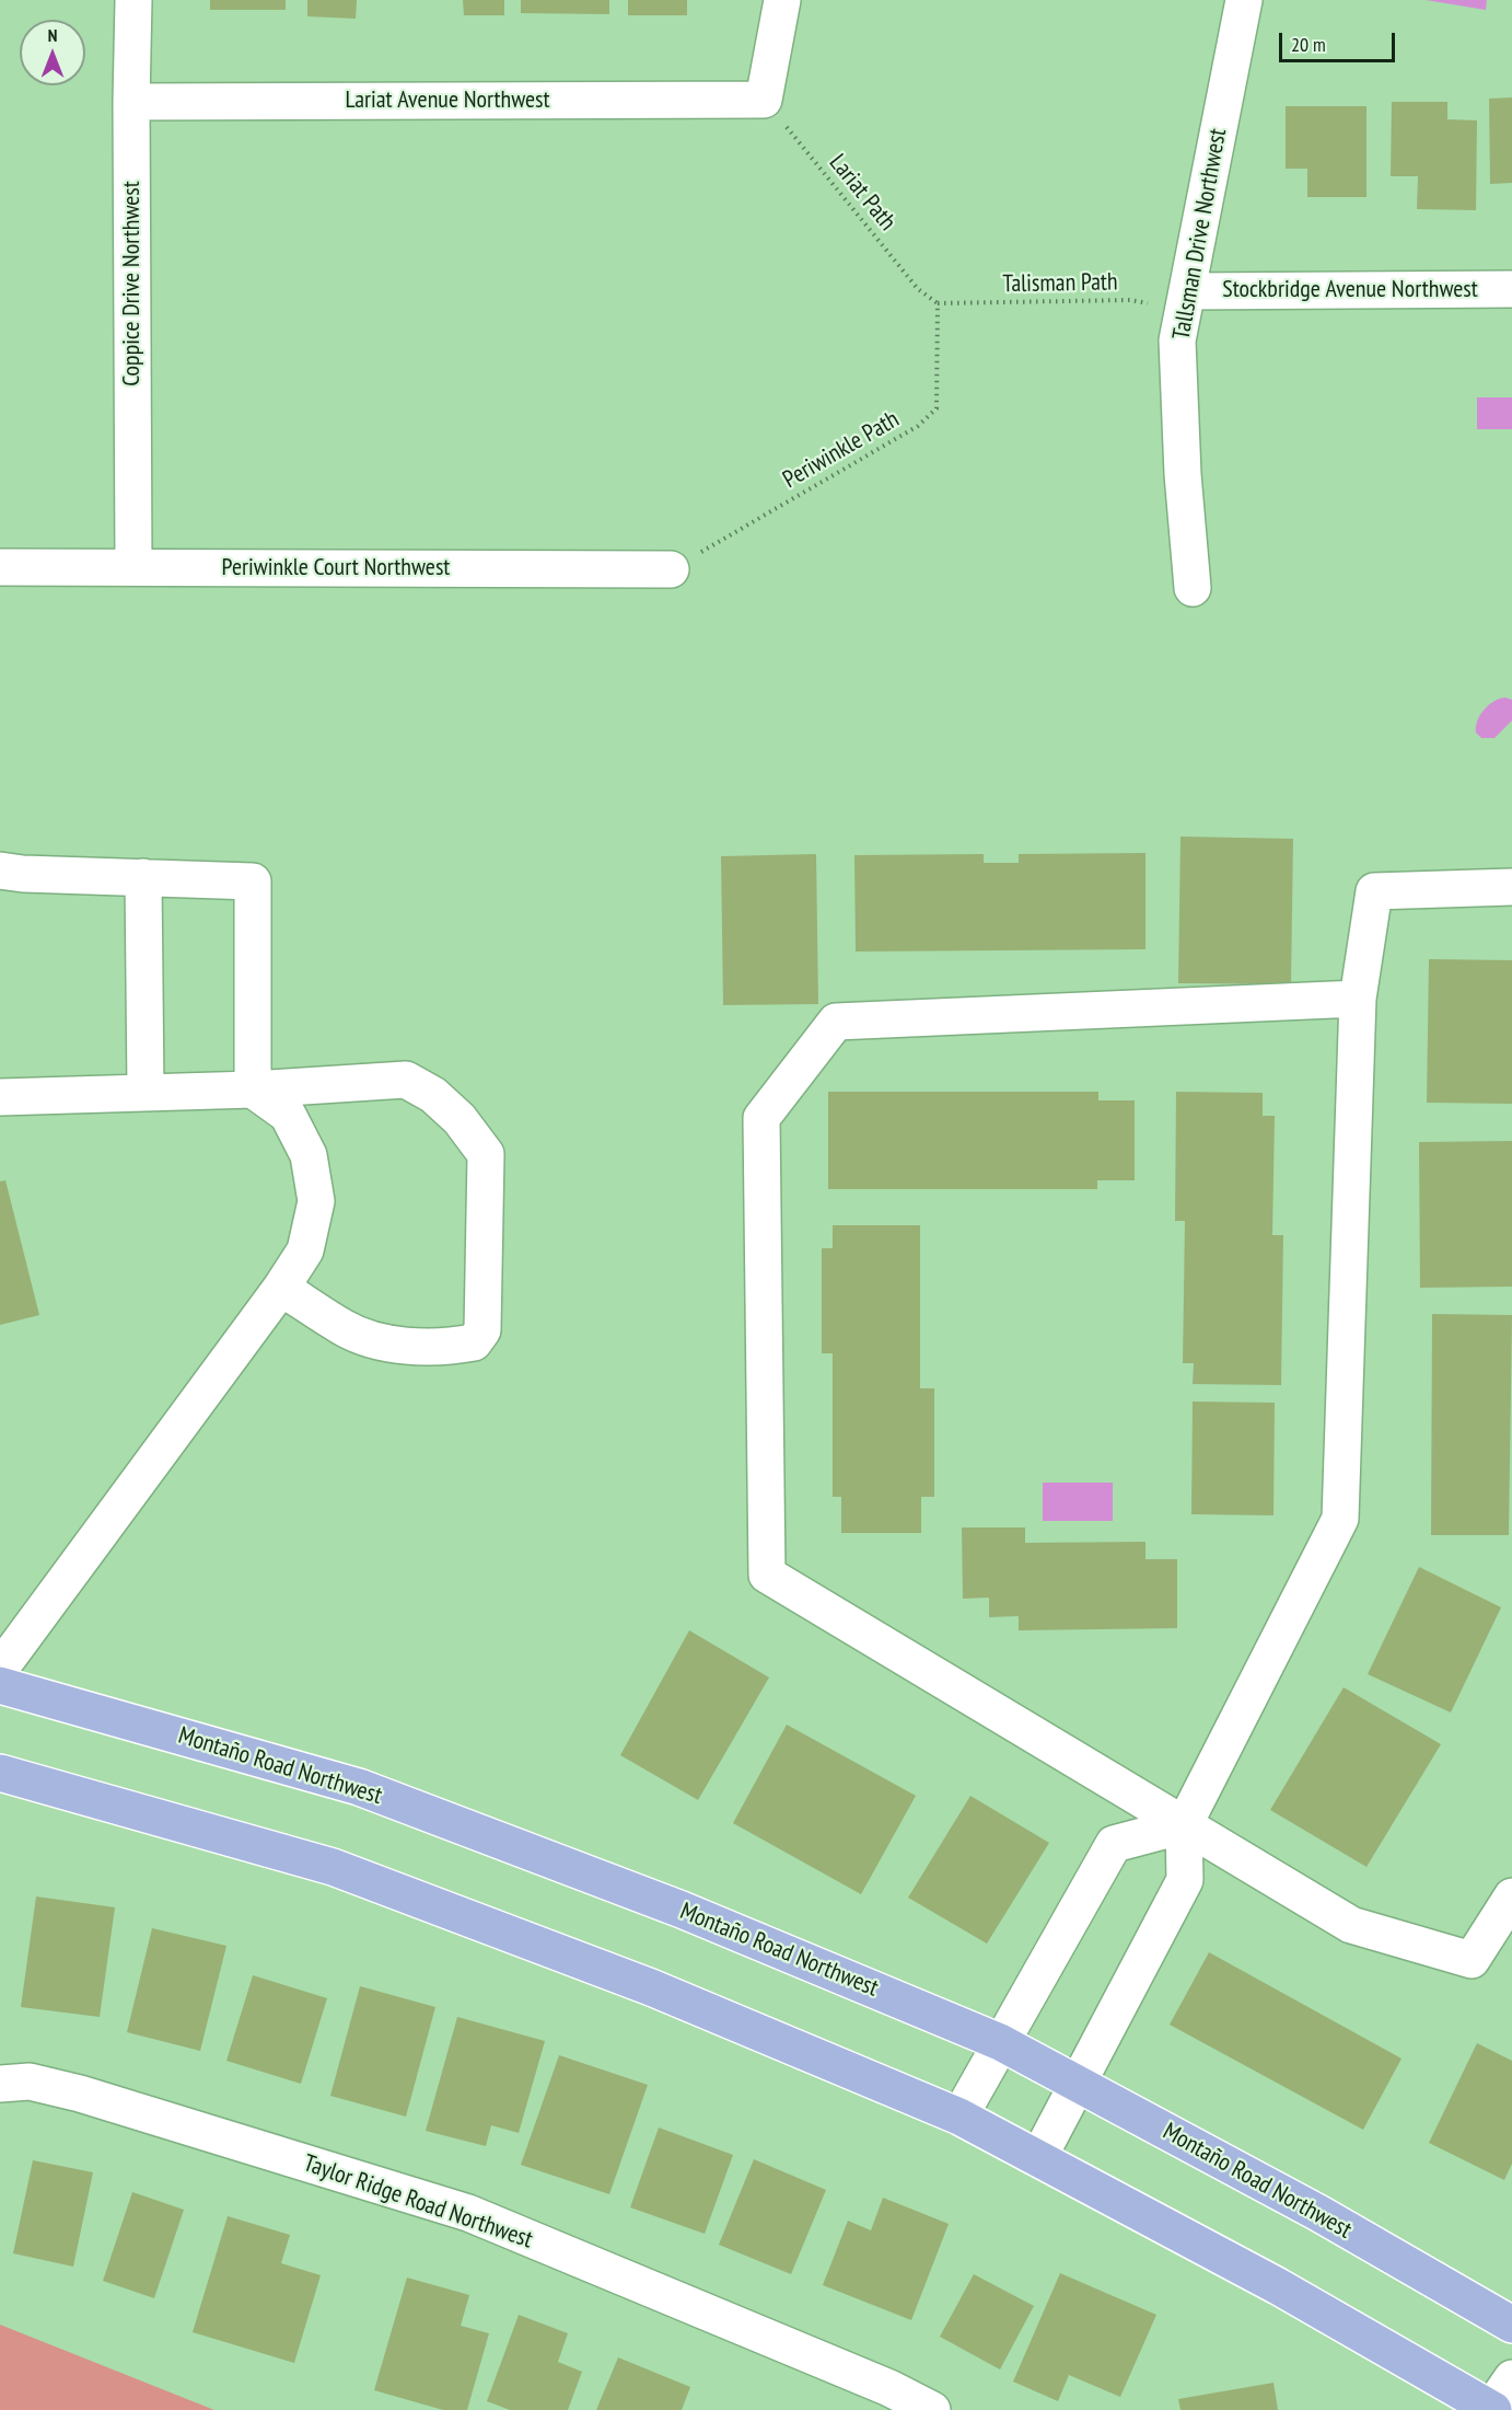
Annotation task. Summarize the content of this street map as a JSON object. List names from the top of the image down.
{
  "streets": {
    "main road": ["Montaño Road Northwest"],
    "street": [
      "Lariat Avenue Northwest",
      "Tallsman Drive Northwest",
      "Coppice Drive Northwest",
      "Stockbridge Avenue Northwest",
      "Periwinkle Court Northwest",
      "Taylor Ridge Road Northwest"
    ],
    "path": ["Lariat Path", "Talisman Path", "Periwinkle Path"]
  },
  "crossings": [
    ["Lariat Avenue Northwest", "Lariat Path"],
    ["Lariat Avenue Northwest", "Coppice Drive Northwest"],
    ["Lariat Path", "Talisman Path"],
    ["Lariat Path", "Periwinkle Path"],
    ["Tallsman Drive Northwest", "Talisman Path"],
    ["Tallsman Drive Northwest", "Stockbridge Avenue Northwest"],
    ["Coppice Drive Northwest", "Periwinkle Court Northwest"],
    ["Talisman Path", "Stockbridge Avenue Northwest"],
    ["Talisman Path", "Periwinkle Path"],
    ["Periwinkle Path", "Periwinkle Court Northwest"]
  ],
  "scale_bar": "20 m",
  "north": "top"
}
